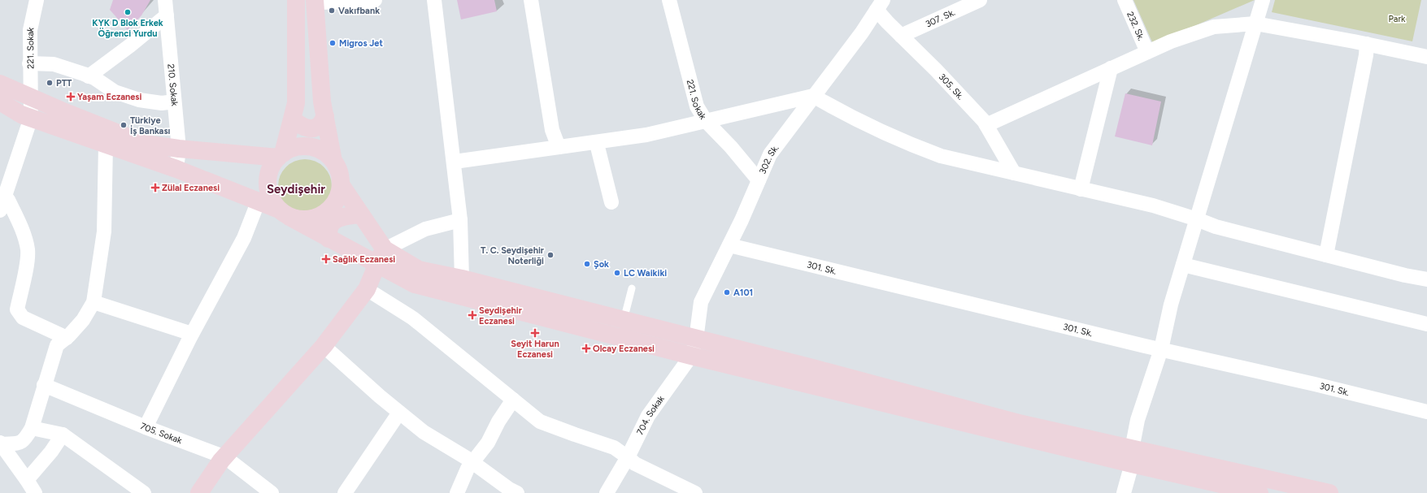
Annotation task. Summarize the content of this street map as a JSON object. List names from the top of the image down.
{
  "streets": {
    "street": [
      "307. Sk.",
      "232. Sk.",
      "221. Sokak",
      "210. Sokak",
      "305. Sk.",
      "302. Sk.",
      "301. Sk.",
      "704. Sokak",
      "705. Sokak"
    ]
  },
  "crossings": [
    ["307. Sk.", "305. Sk."],
    ["221. Sokak", "302. Sk."],
    ["305. Sk.", "302. Sk."],
    ["302. Sk.", "301. Sk."],
    ["302. Sk.", "704. Sokak"]
  ],
  "districts": ["Seydişehir"],
  "parks": ["Park"],
  "places": {
    "other": [
      "Vakıfbank",
      "KYK D Blok Erkek Öğrenci Yurdu",
      "Migros Jet",
      "PTT",
      "Türkiye İş Bankası",
      "T. C. Seydişehir Noterliği",
      "Şok",
      "LC Waikiki",
      "A101"
    ],
    "health": [
      "Yaşam Eczanesi",
      "Zülal Eczanesi",
      "Sağlık Eczanesi",
      "Seydişehir Eczanesi",
      "Seyit Harun Eczanesi",
      "Olcay Eczanesi"
    ]
  }
}
